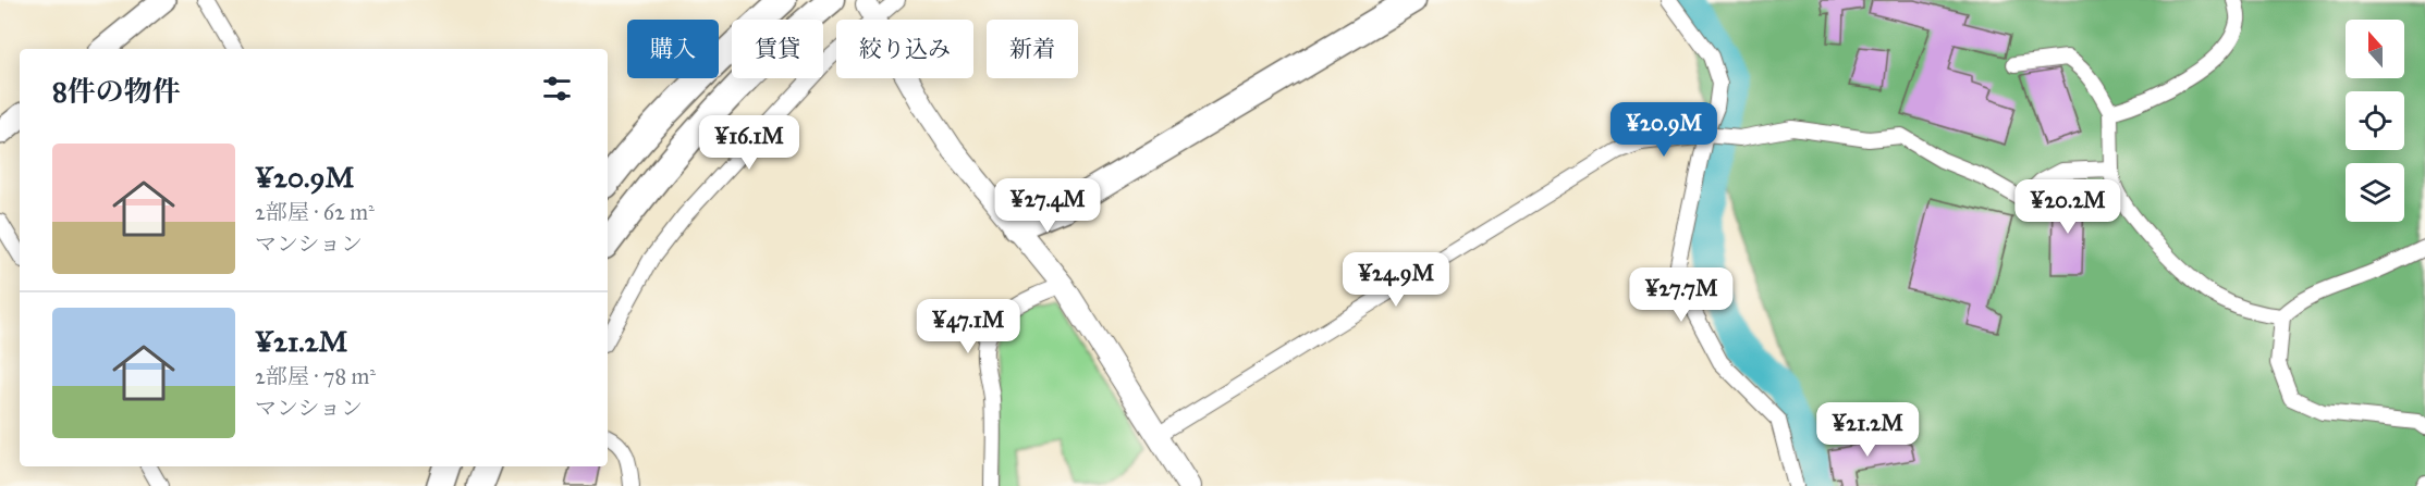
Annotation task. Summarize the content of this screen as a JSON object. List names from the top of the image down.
{
  "north": "top",
  "page": {
    "chip": [
      "購入",
      "賃貸",
      "絞り込み",
      "新着"
    ],
    "heading": "8件の物件",
    "price": [
      "¥20.9M",
      "¥16.1M",
      "¥27.4M",
      "¥20.2M",
      "¥24.9M",
      "¥27.7M",
      "¥47.1M",
      "¥21.2M"
    ],
    "list": [
      {
        "name": "¥20.9M",
        "note": "2部屋 · 62 m² · マンション"
      },
      {
        "name": "¥21.2M",
        "note": "2部屋 · 78 m² · マンション"
      }
    ]
  }
}
